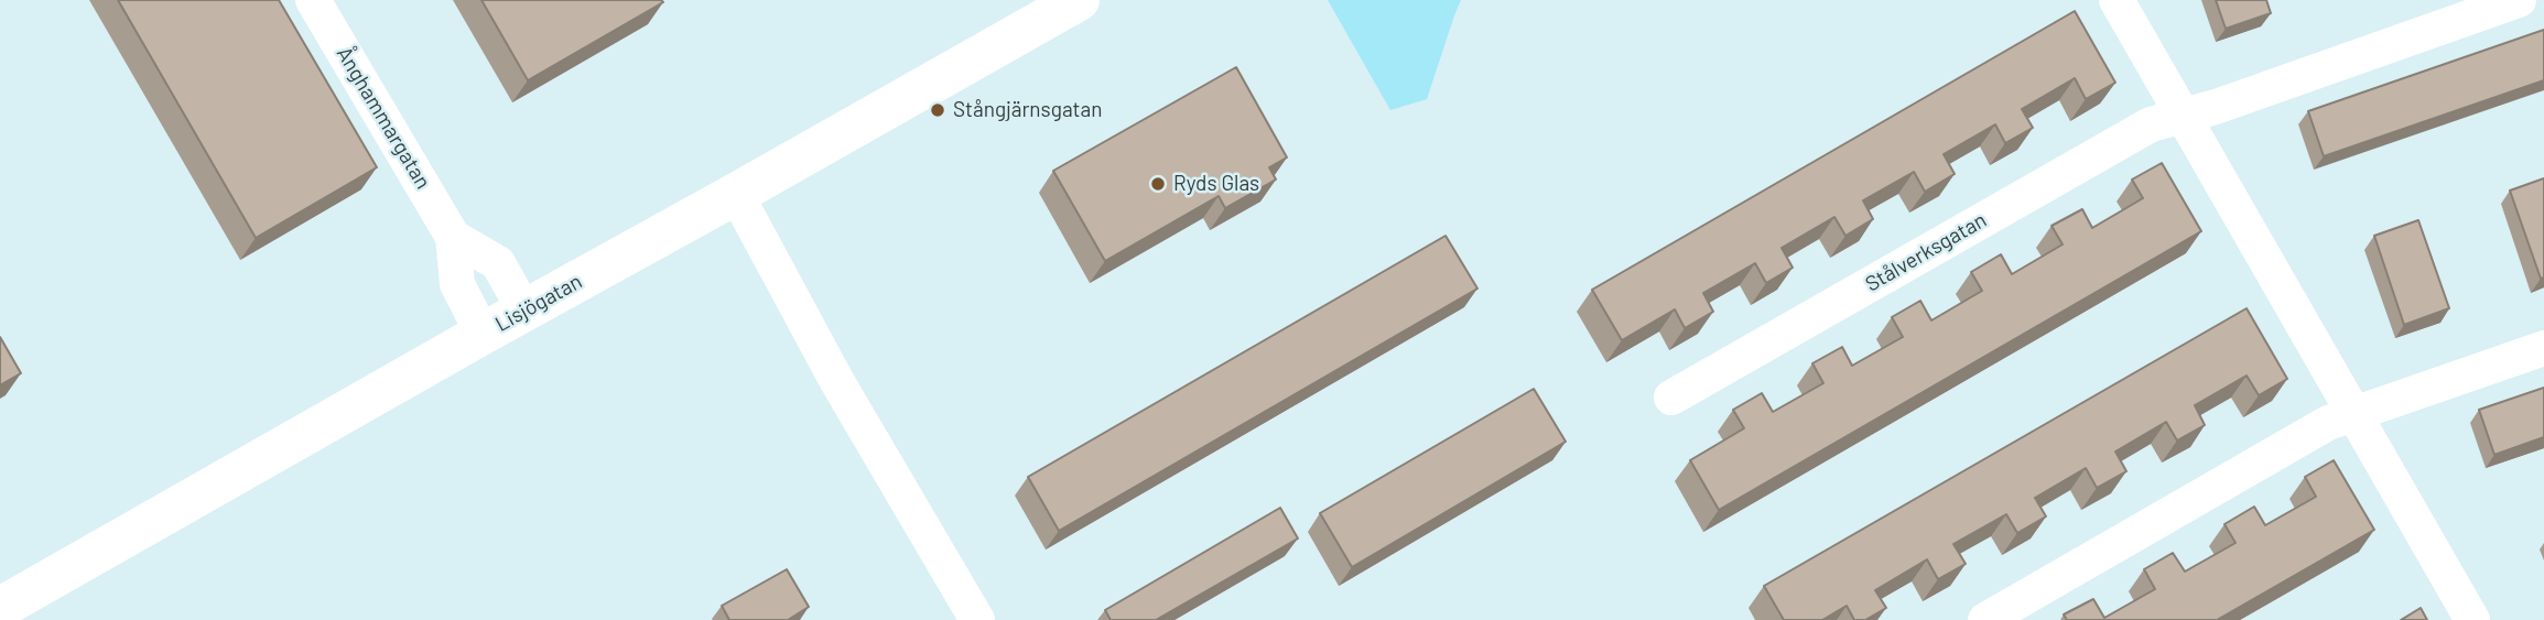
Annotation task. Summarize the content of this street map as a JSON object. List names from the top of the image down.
{
  "streets": {
    "street": ["Ånghammargatan", "Stålverksgatan", "Lisjögatan"]
  },
  "crossings": [
    ["Ånghammargatan", "Lisjögatan"]
  ],
  "places": ["Stångjärnsgatan", "Ryds Glas"]
}
